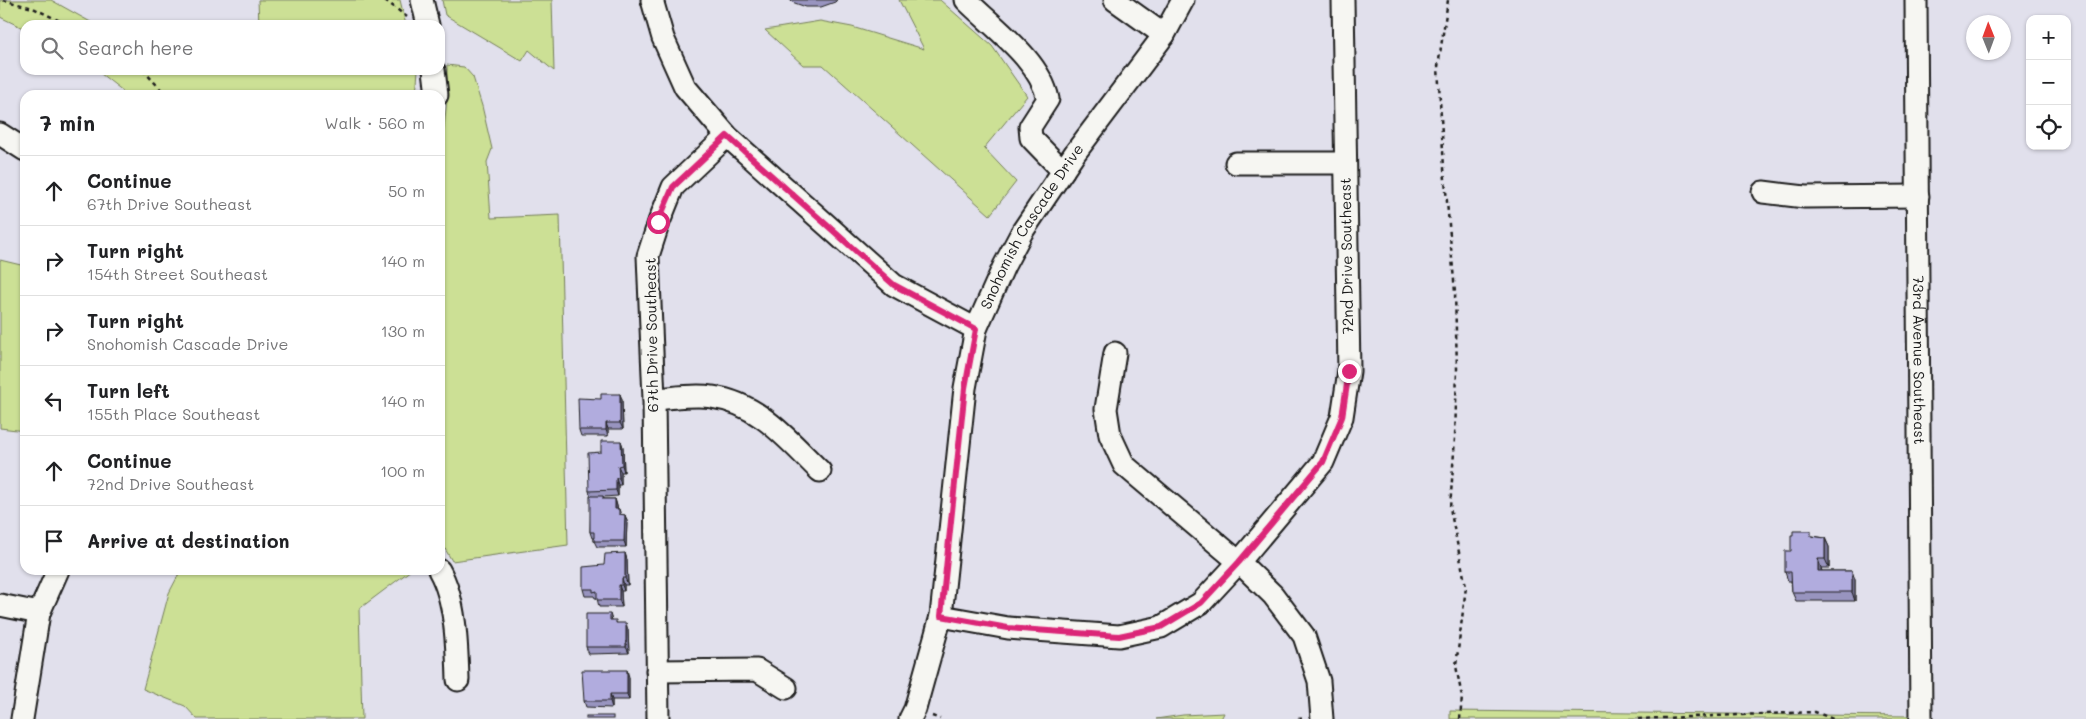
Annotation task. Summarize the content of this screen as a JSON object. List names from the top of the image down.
{
  "streets": {
    "street": [
      "Snohomish Cascade Drive",
      "72nd Drive Southeast",
      "67th Drive Southeast",
      "73rd Avenue Southeast"
    ]
  },
  "crossings": [
    ["Snohomish Cascade Drive", "72nd Drive Southeast"]
  ],
  "north": "top",
  "page": {
    "map_buttons": ["+", "−"],
    "search": "Search here",
    "heading": ["7 min", "Walk · 560 m"],
    "list": [
      ["Continue", "67th Drive Southeast", "50 m"],
      ["Turn right", "154th Street Southeast", "140 m"],
      ["Turn right", "Snohomish Cascade Drive", "130 m"],
      ["Turn left", "155th Place Southeast", "140 m"],
      ["Continue", "72nd Drive Southeast", "100 m"],
      "Arrive at destination"
    ]
  }
}
